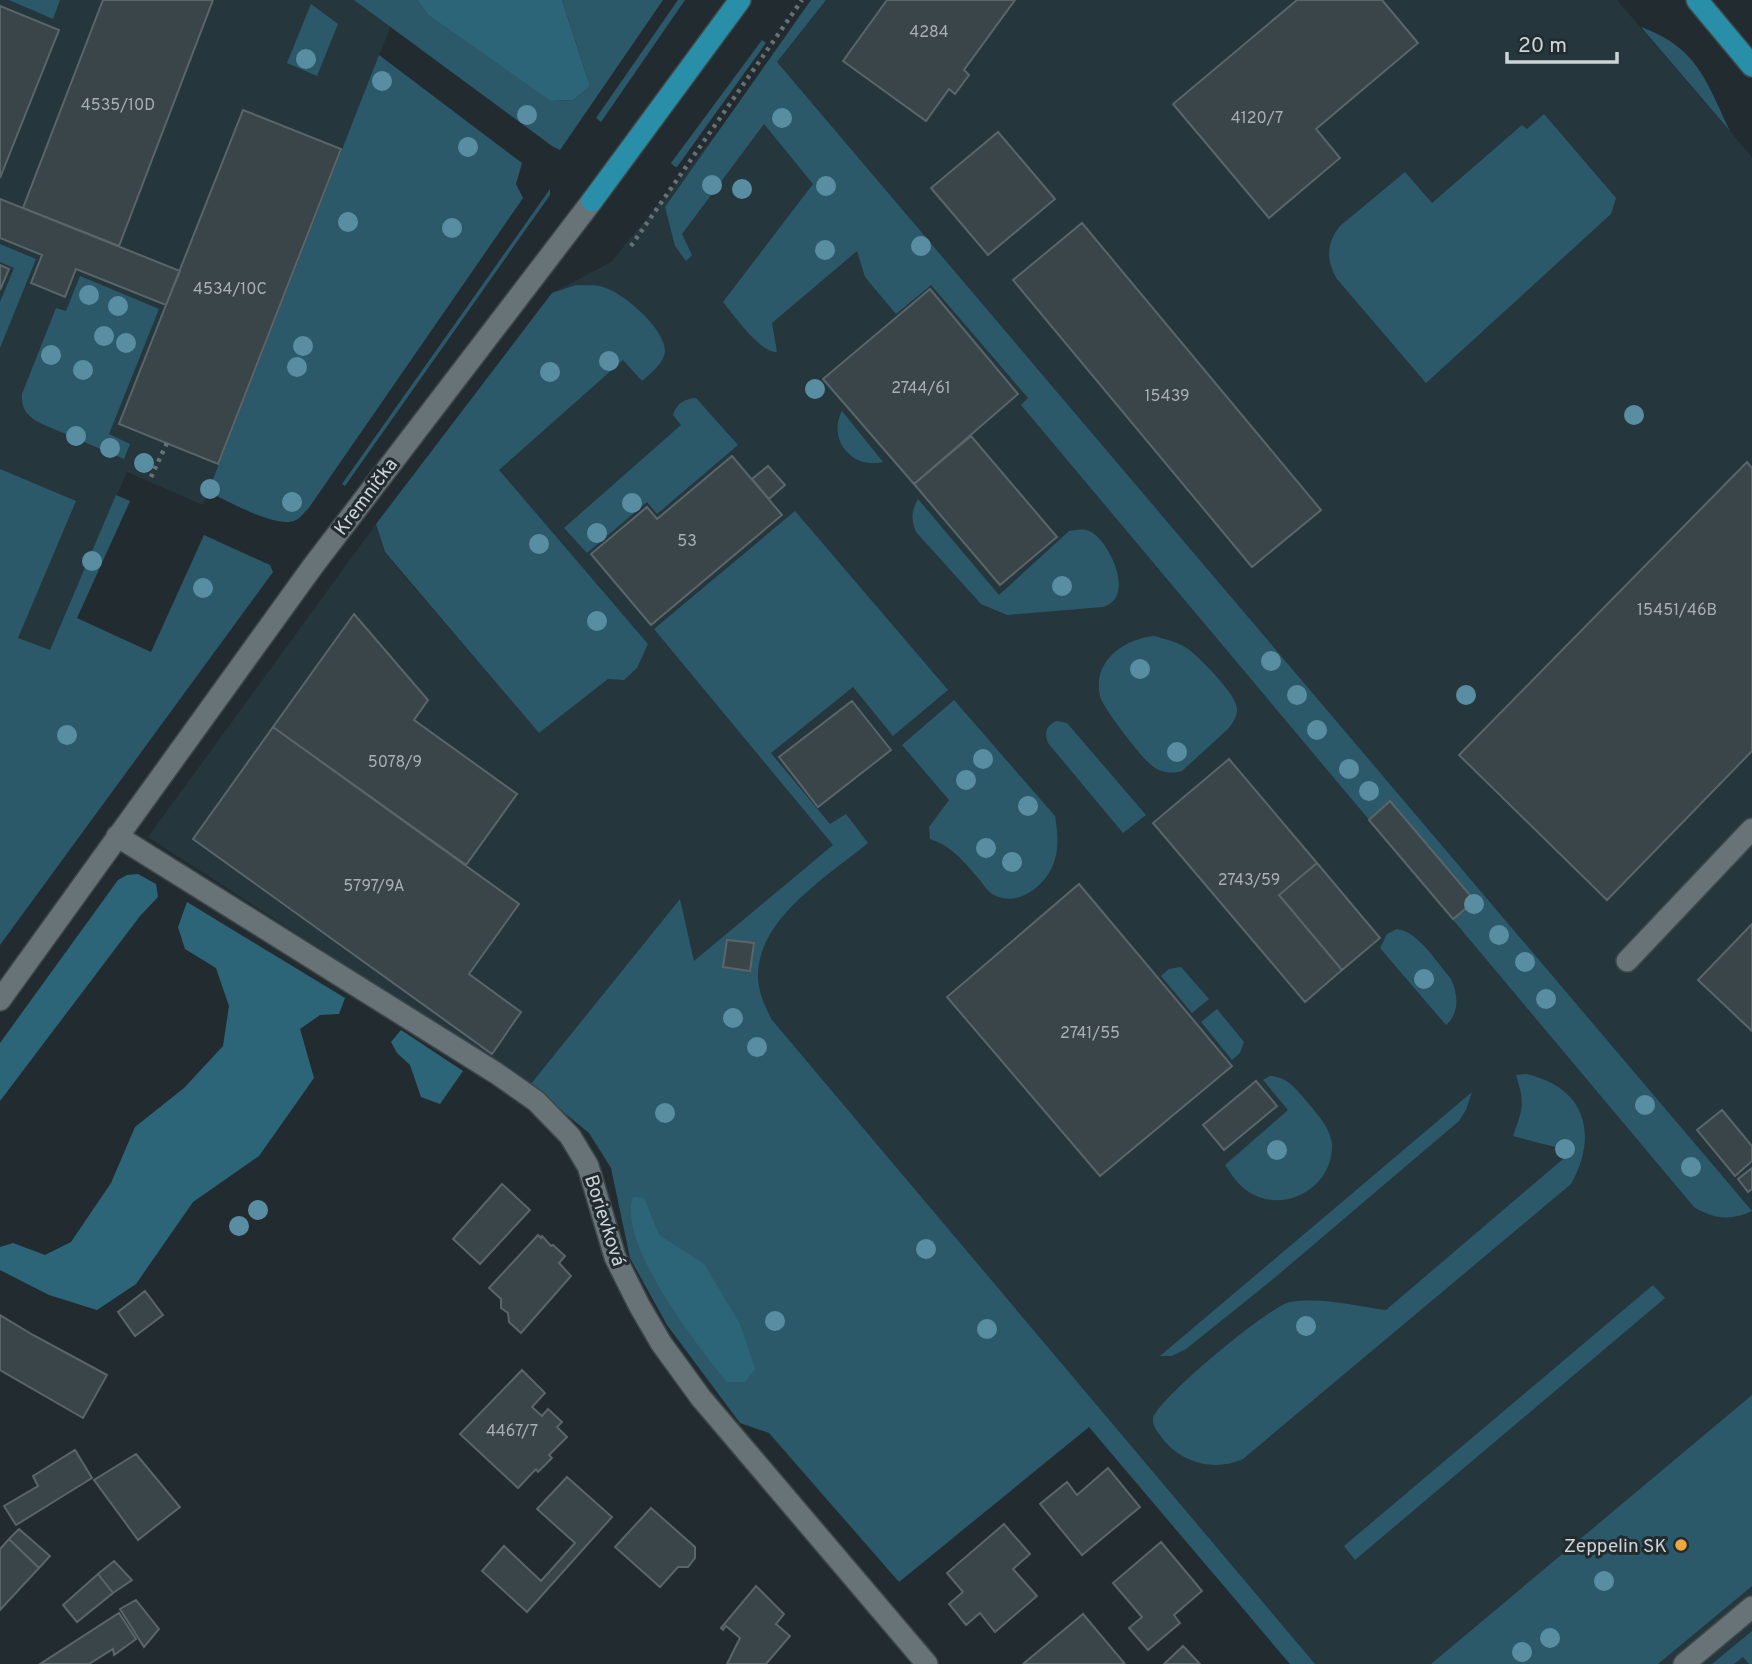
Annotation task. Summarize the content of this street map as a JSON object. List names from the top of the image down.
{
  "streets": {
    "main road": ["Kremnička"],
    "street": ["Borievková"]
  },
  "crossings": [
    ["Kremnička", "Borievková"]
  ],
  "places": ["Zeppelin SK"],
  "house_numbers": [
    "4284",
    "4535/10D",
    "4120/7",
    "4534/10C",
    "2744/61",
    "15439",
    "53",
    "15451/46B",
    "5078/9",
    "2743/59",
    "5797/9A",
    "2741/55",
    "4467/7"
  ],
  "scale_bar": "20 m"
}
